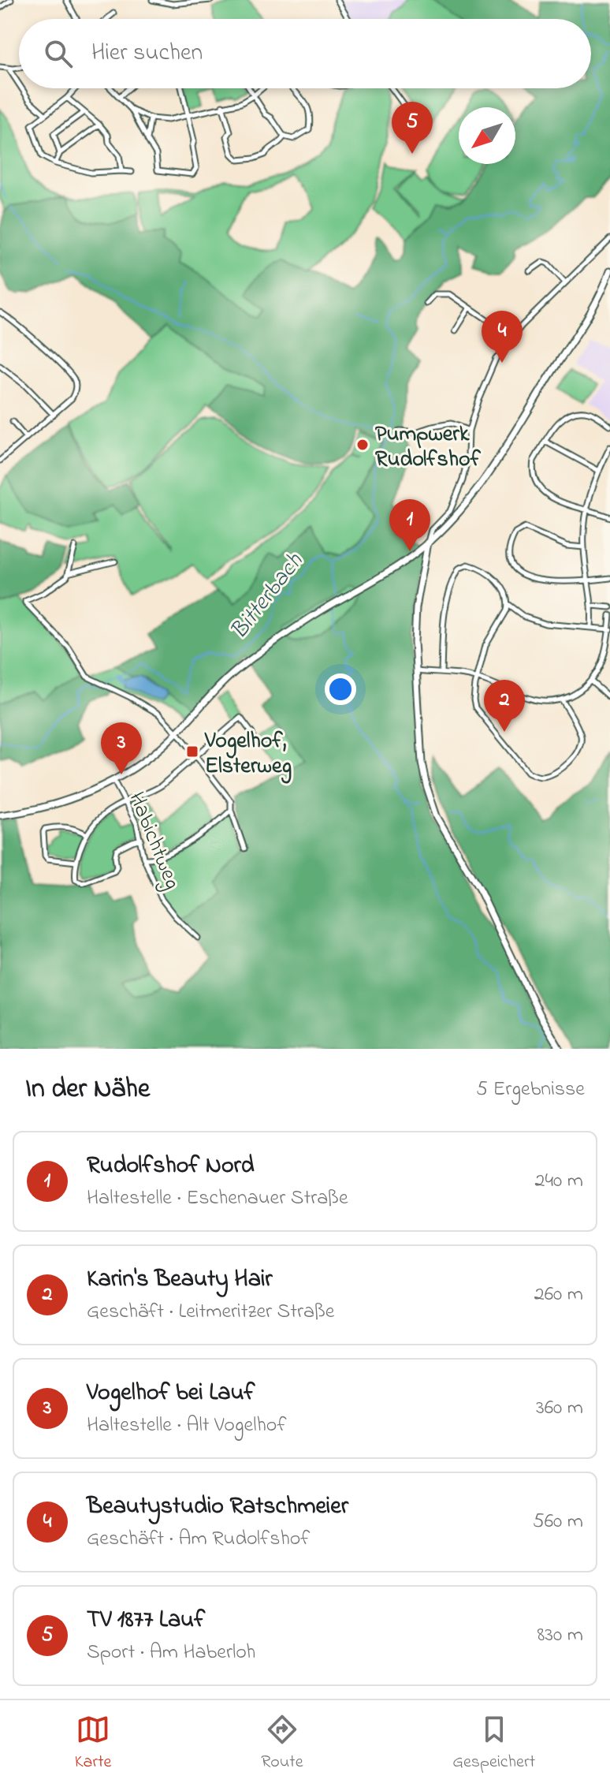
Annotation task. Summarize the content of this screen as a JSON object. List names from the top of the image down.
{
  "streets": {
    "street": ["Habichtweg"]
  },
  "water": ["Bitterbach"],
  "places": {
    "other": ["Pumpwerk Rudolfshof"],
    "transit": ["Vogelhof, Elsterweg"]
  },
  "north": "bottom left",
  "page": {
    "search": "Hier suchen",
    "pins": [
      "5",
      "4",
      "1",
      "2",
      "3"
    ],
    "heading": ["In der Nähe", "5 Ergebnisse"],
    "list": [
      {
        "mark": "1",
        "name": "Rudolfshof Nord",
        "note": "Haltestelle · Eschenauer Straße",
        "value": "240 m"
      },
      {
        "mark": "2",
        "name": "Karin's Beauty Hair",
        "note": "Geschäft · Leitmeritzer Straße",
        "value": "260 m"
      },
      {
        "mark": "3",
        "name": "Vogelhof bei Lauf",
        "note": "Haltestelle · Alt Vogelhof",
        "value": "360 m"
      },
      {
        "mark": "4",
        "name": "Beautystudio Ratschmeier",
        "note": "Geschäft · Am Rudolfshof",
        "value": "560 m"
      },
      {
        "mark": "5",
        "name": "TV 1877 Lauf",
        "note": "Sport · Am Haberloh",
        "value": "830 m"
      }
    ],
    "nav": ["Karte", "Route", "Gespeichert"]
  }
}
